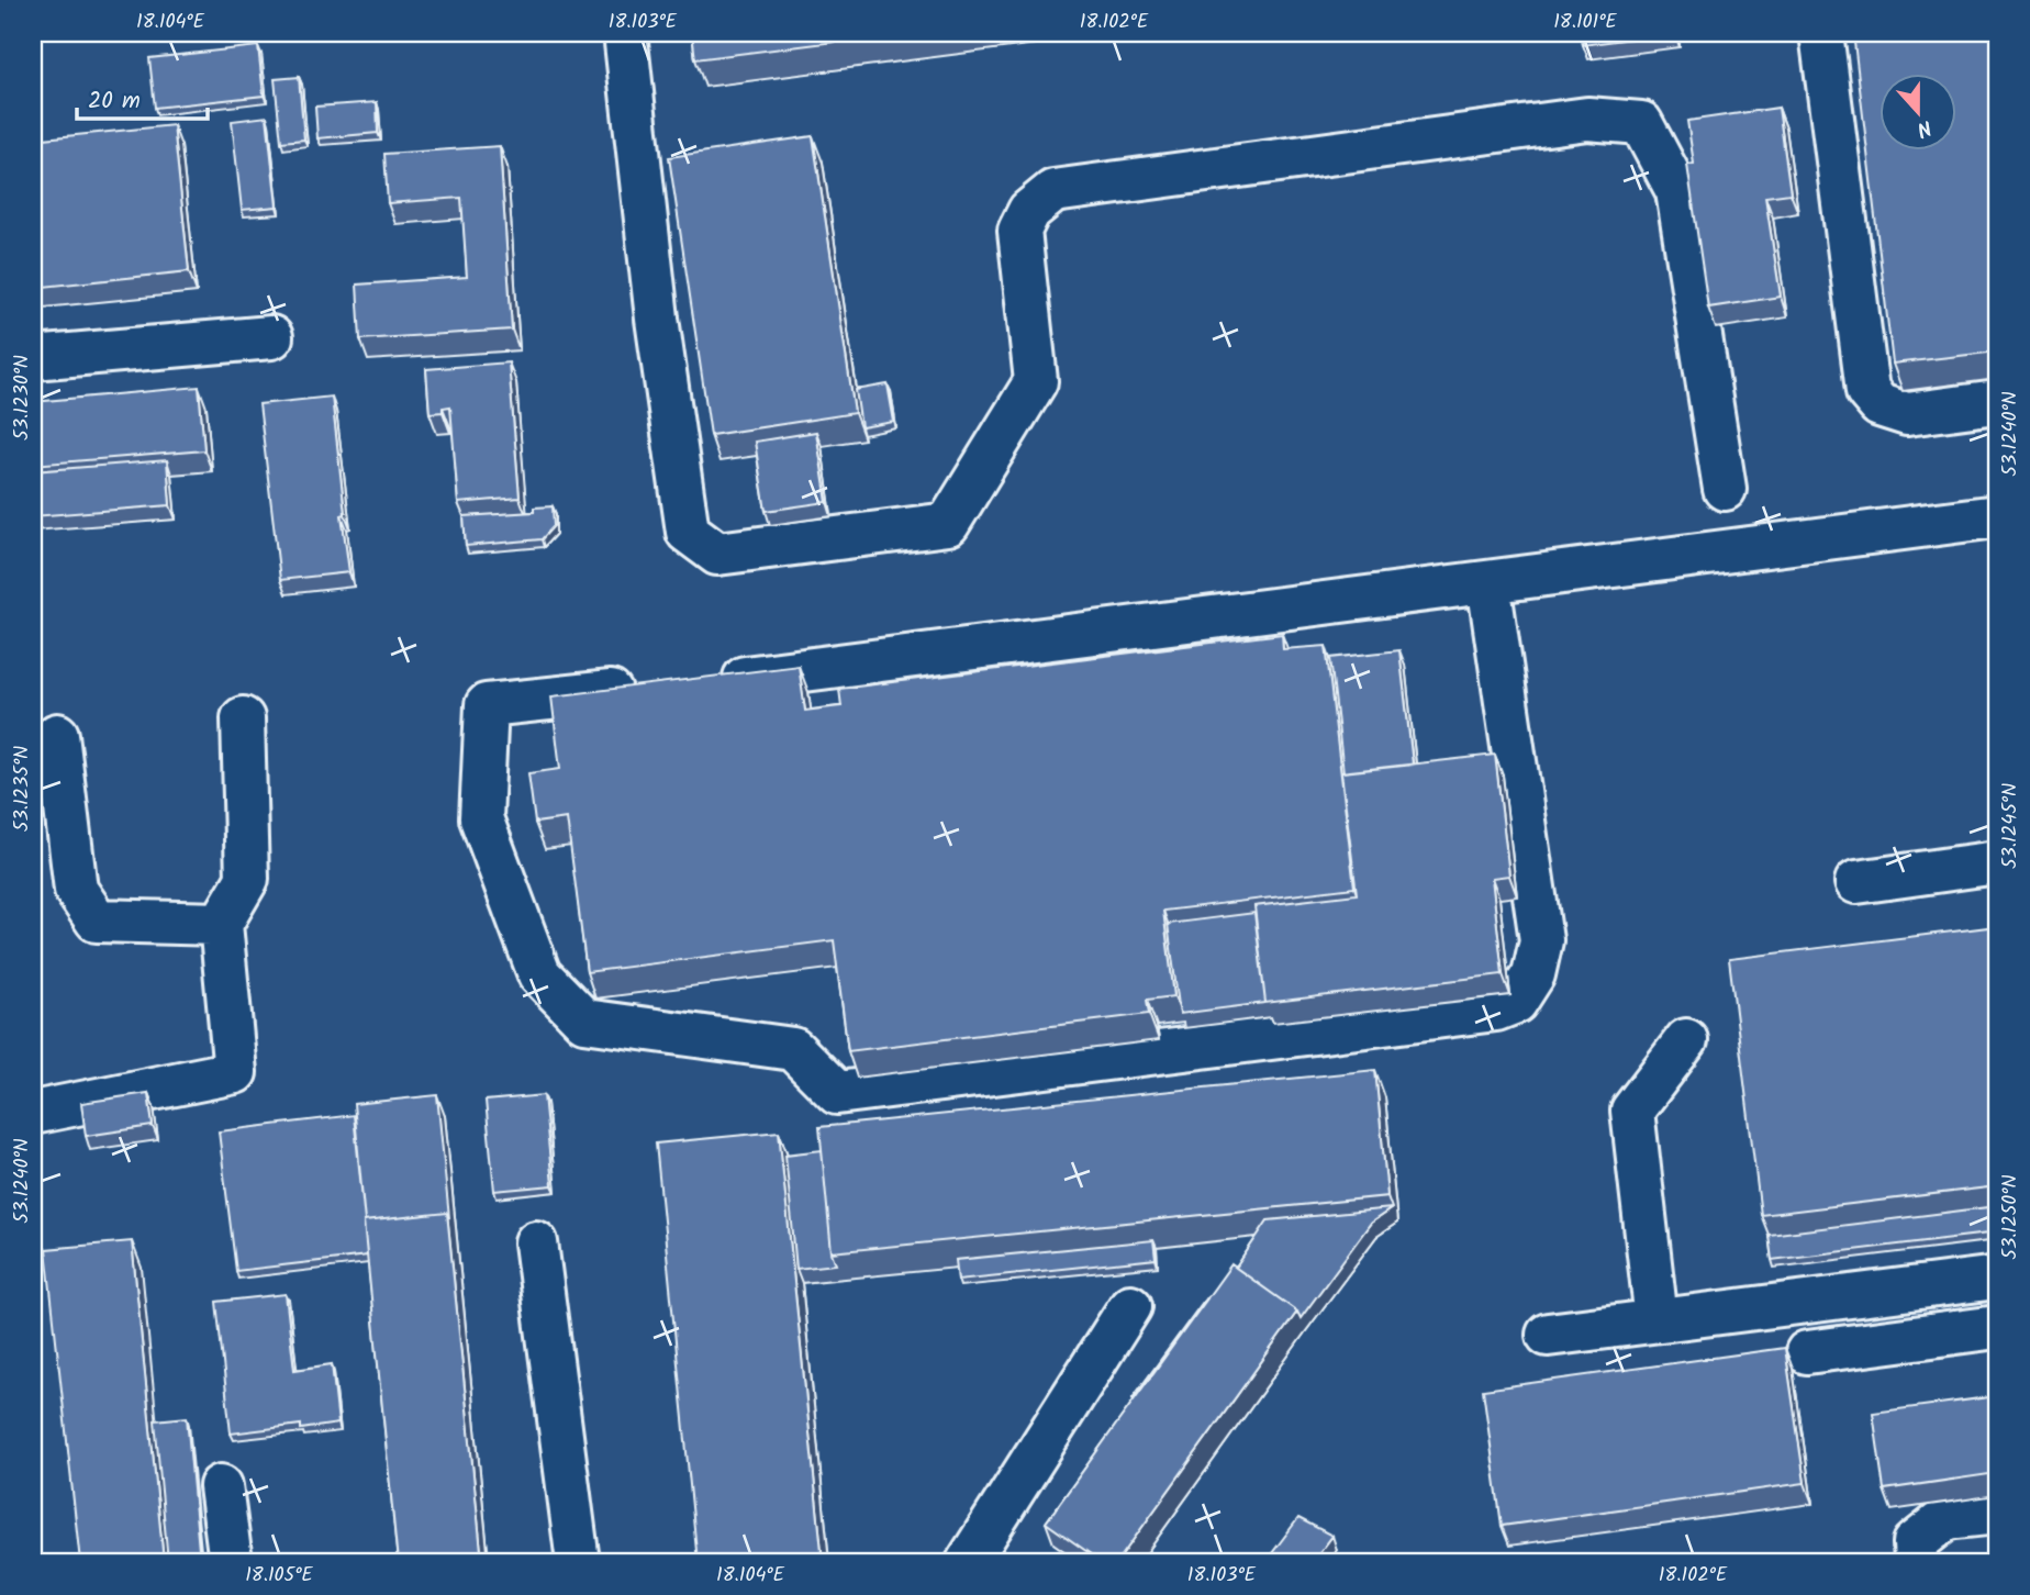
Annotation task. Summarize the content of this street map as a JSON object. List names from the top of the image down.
{
  "scale_bar": "20 m",
  "north": "bottom",
  "coordinates": [
    "18.104°E",
    "18.103°E",
    "18.102°E",
    "18.101°E",
    "53.1230°N",
    "53.1240°N",
    "53.1235°N",
    "53.1245°N",
    "53.1250°N",
    "18.105°E"
  ]
}
